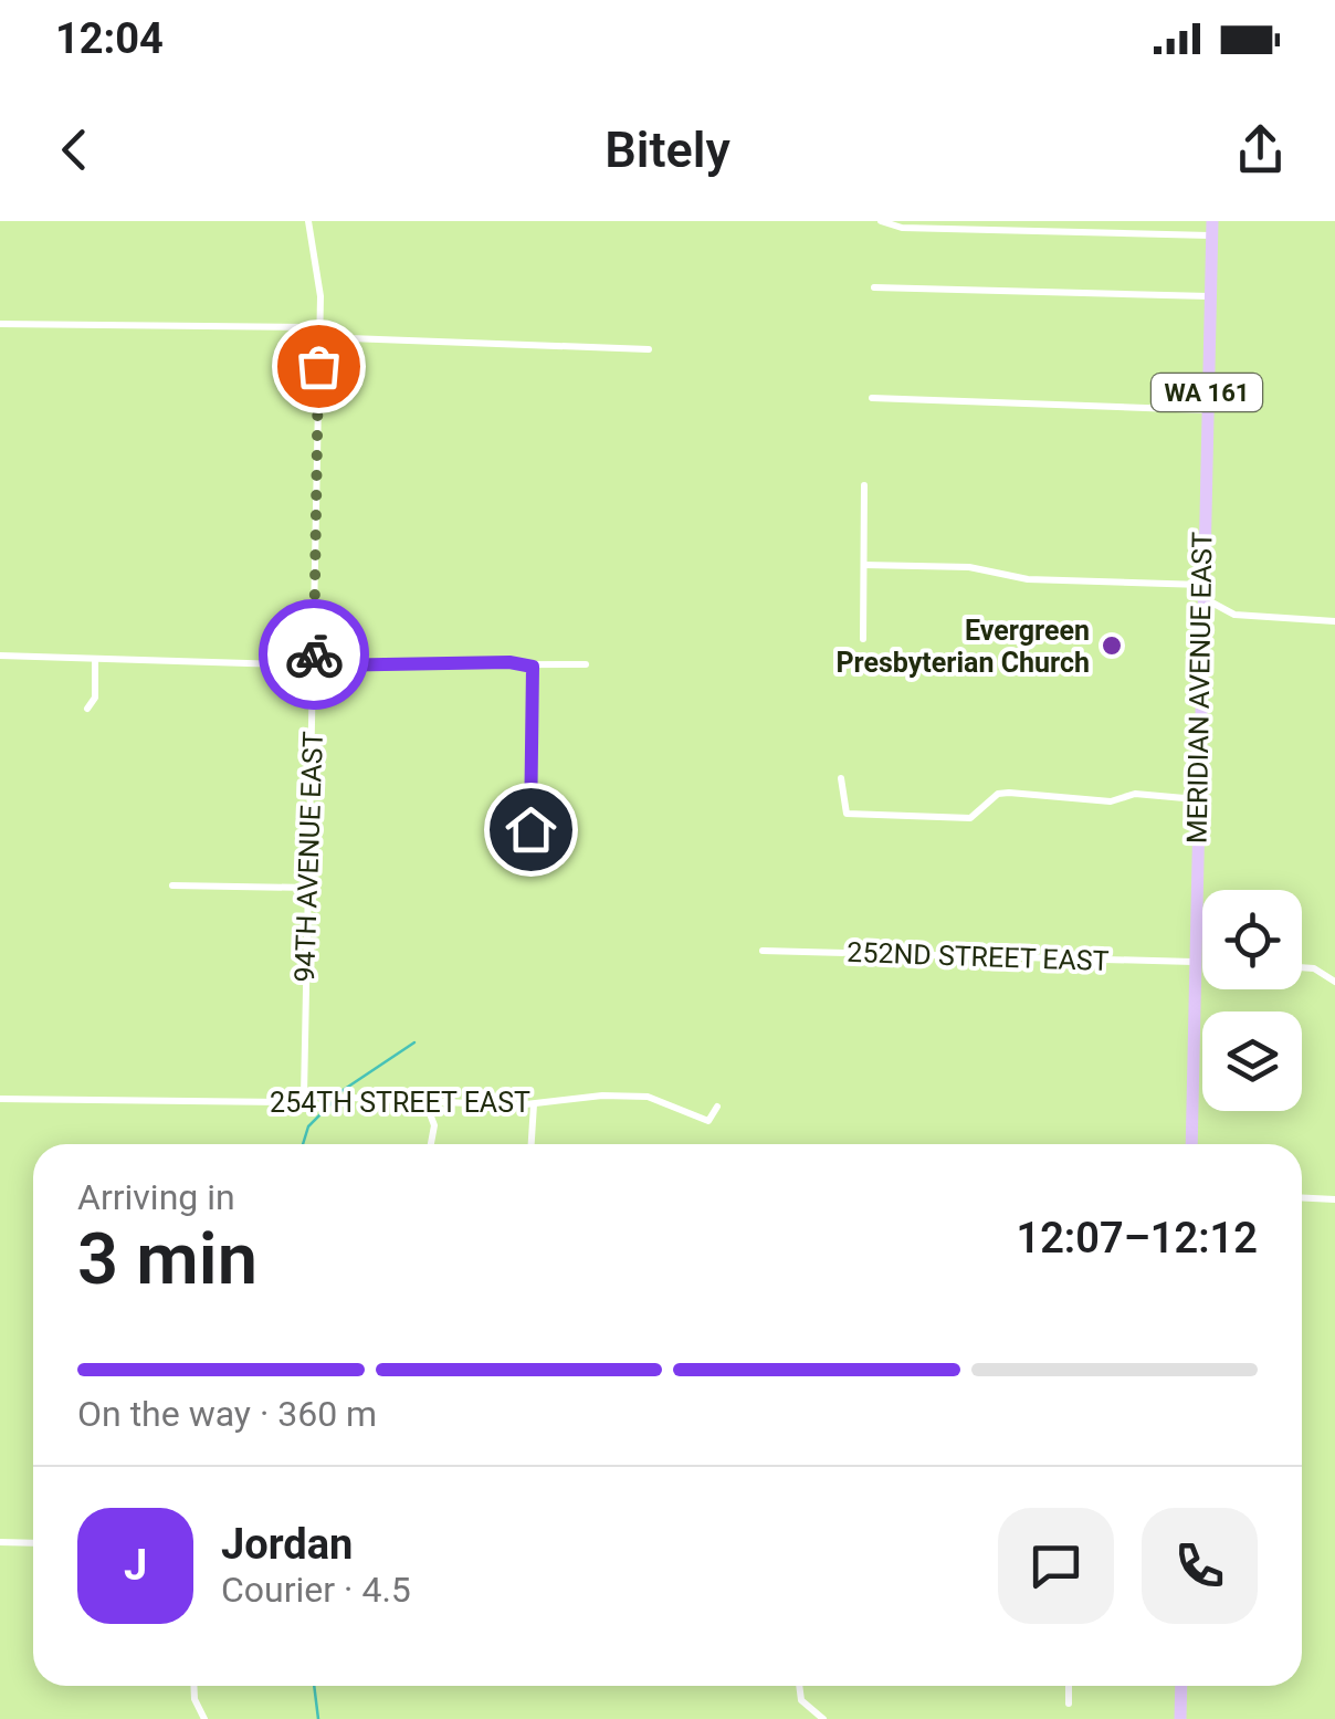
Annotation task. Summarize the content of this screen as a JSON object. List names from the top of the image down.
{
  "streets": {
    "main road": ["WA 161", "MERIDIAN AVENUE EAST"],
    "street": ["94TH AVENUE EAST", "252ND STREET EAST", "254TH STREET EAST"]
  },
  "crossings": [
    ["MERIDIAN AVENUE EAST", "252ND STREET EAST"],
    ["94TH AVENUE EAST", "254TH STREET EAST"]
  ],
  "places": ["Evergreen Presbyterian Church"],
  "page": {
    "status": "12:04",
    "header": "Bitely",
    "heading": ["3 min", "Arriving in", "12:07–12:12"],
    "panel": ["Jordan", "Courier · 4.5"],
    "bar": "On the way · 360 m",
    "round": "J"
  }
}
